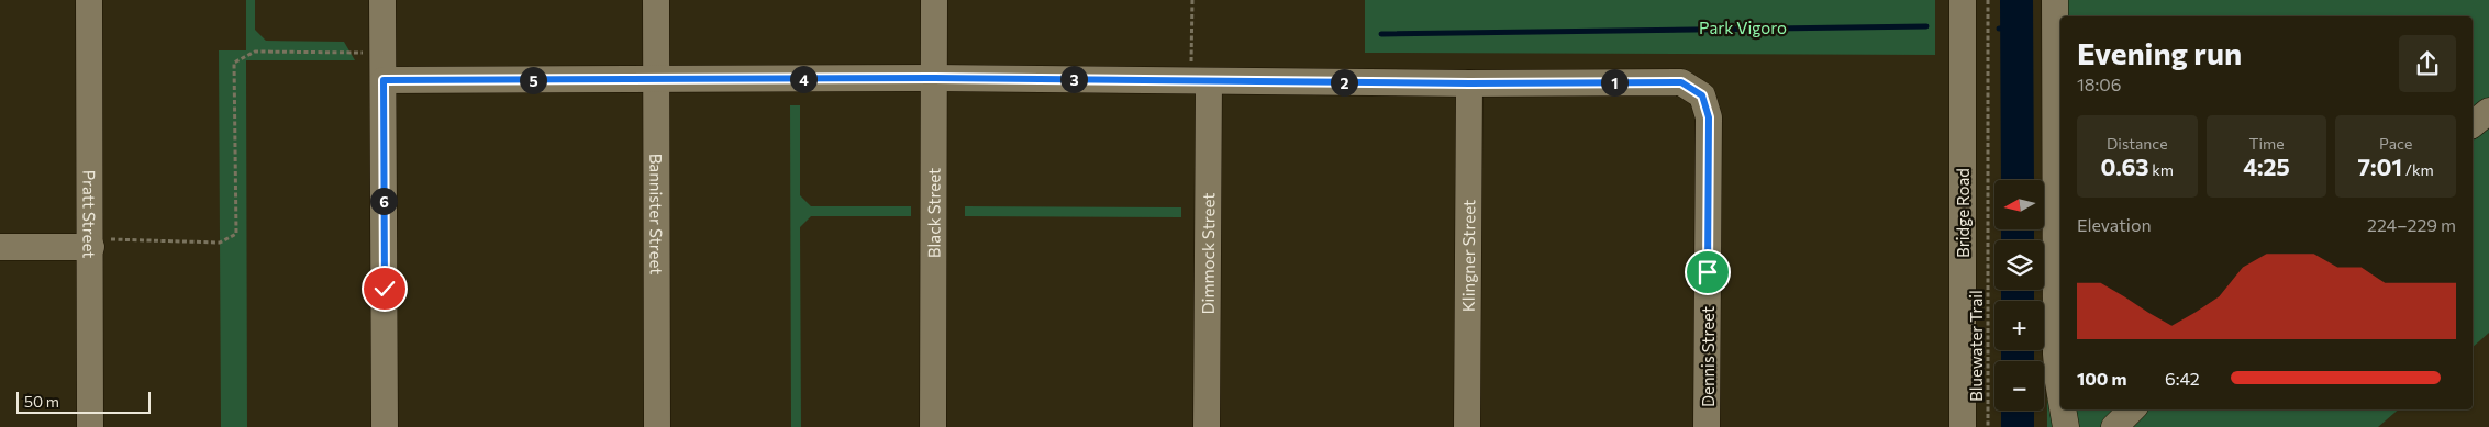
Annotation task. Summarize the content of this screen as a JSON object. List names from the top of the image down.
{
  "streets": {
    "street": [
      "Bridge Road",
      "Pratt Street",
      "Bannister Street",
      "Black Street",
      "Dimmock Street",
      "Klingner Street",
      "Dennis Street"
    ],
    "path": ["Bluewater Trail"]
  },
  "crossings": [
    ["Bannister Street", "Dennis Street"],
    ["Black Street", "Dennis Street"],
    ["Dimmock Street", "Dennis Street"],
    ["Klingner Street", "Dennis Street"]
  ],
  "parks": ["Park Vigoro"],
  "scale_bar": "50 m",
  "north": "left",
  "page": {
    "heading": ["Evening run", "18:06"],
    "pins": [
      "3",
      "4",
      "5",
      "1",
      "2",
      "6"
    ],
    "stats": [
      ["Distance", "0.63 km"],
      ["Time", "4:25"],
      ["Pace", "7:01 /km"]
    ],
    "map_buttons": ["+", "−"],
    "chart": ["Elevation", "224–229 m"],
    "list": [
      {
        "name": "100 m",
        "note": "6:42"
      }
    ],
    "scale": "50 m"
  }
}
